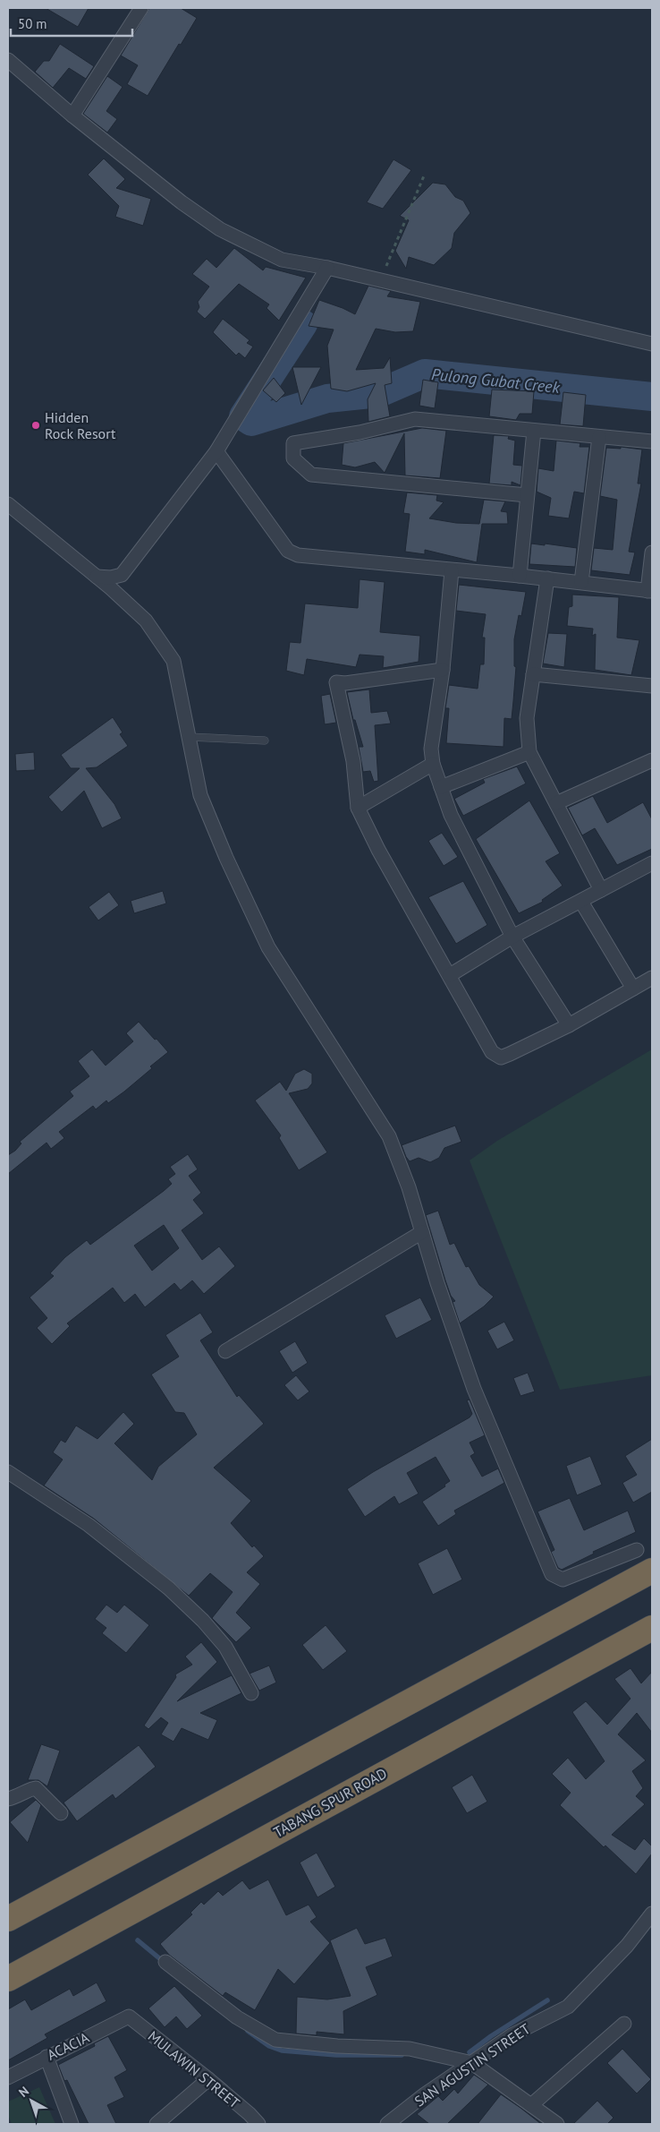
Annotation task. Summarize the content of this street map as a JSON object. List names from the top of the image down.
{
  "streets": {
    "highway": ["TABANG SPUR ROAD"],
    "street": ["ACACIA", "SAN AGUSTIN STREET", "MULAWIN STREET"]
  },
  "crossings": [
    ["ACACIA", "MULAWIN STREET"]
  ],
  "water": ["Pulong Gubat Creek"],
  "places": ["Hidden Rock Resort"],
  "scale_bar": "50 m",
  "north": "top left"
}
